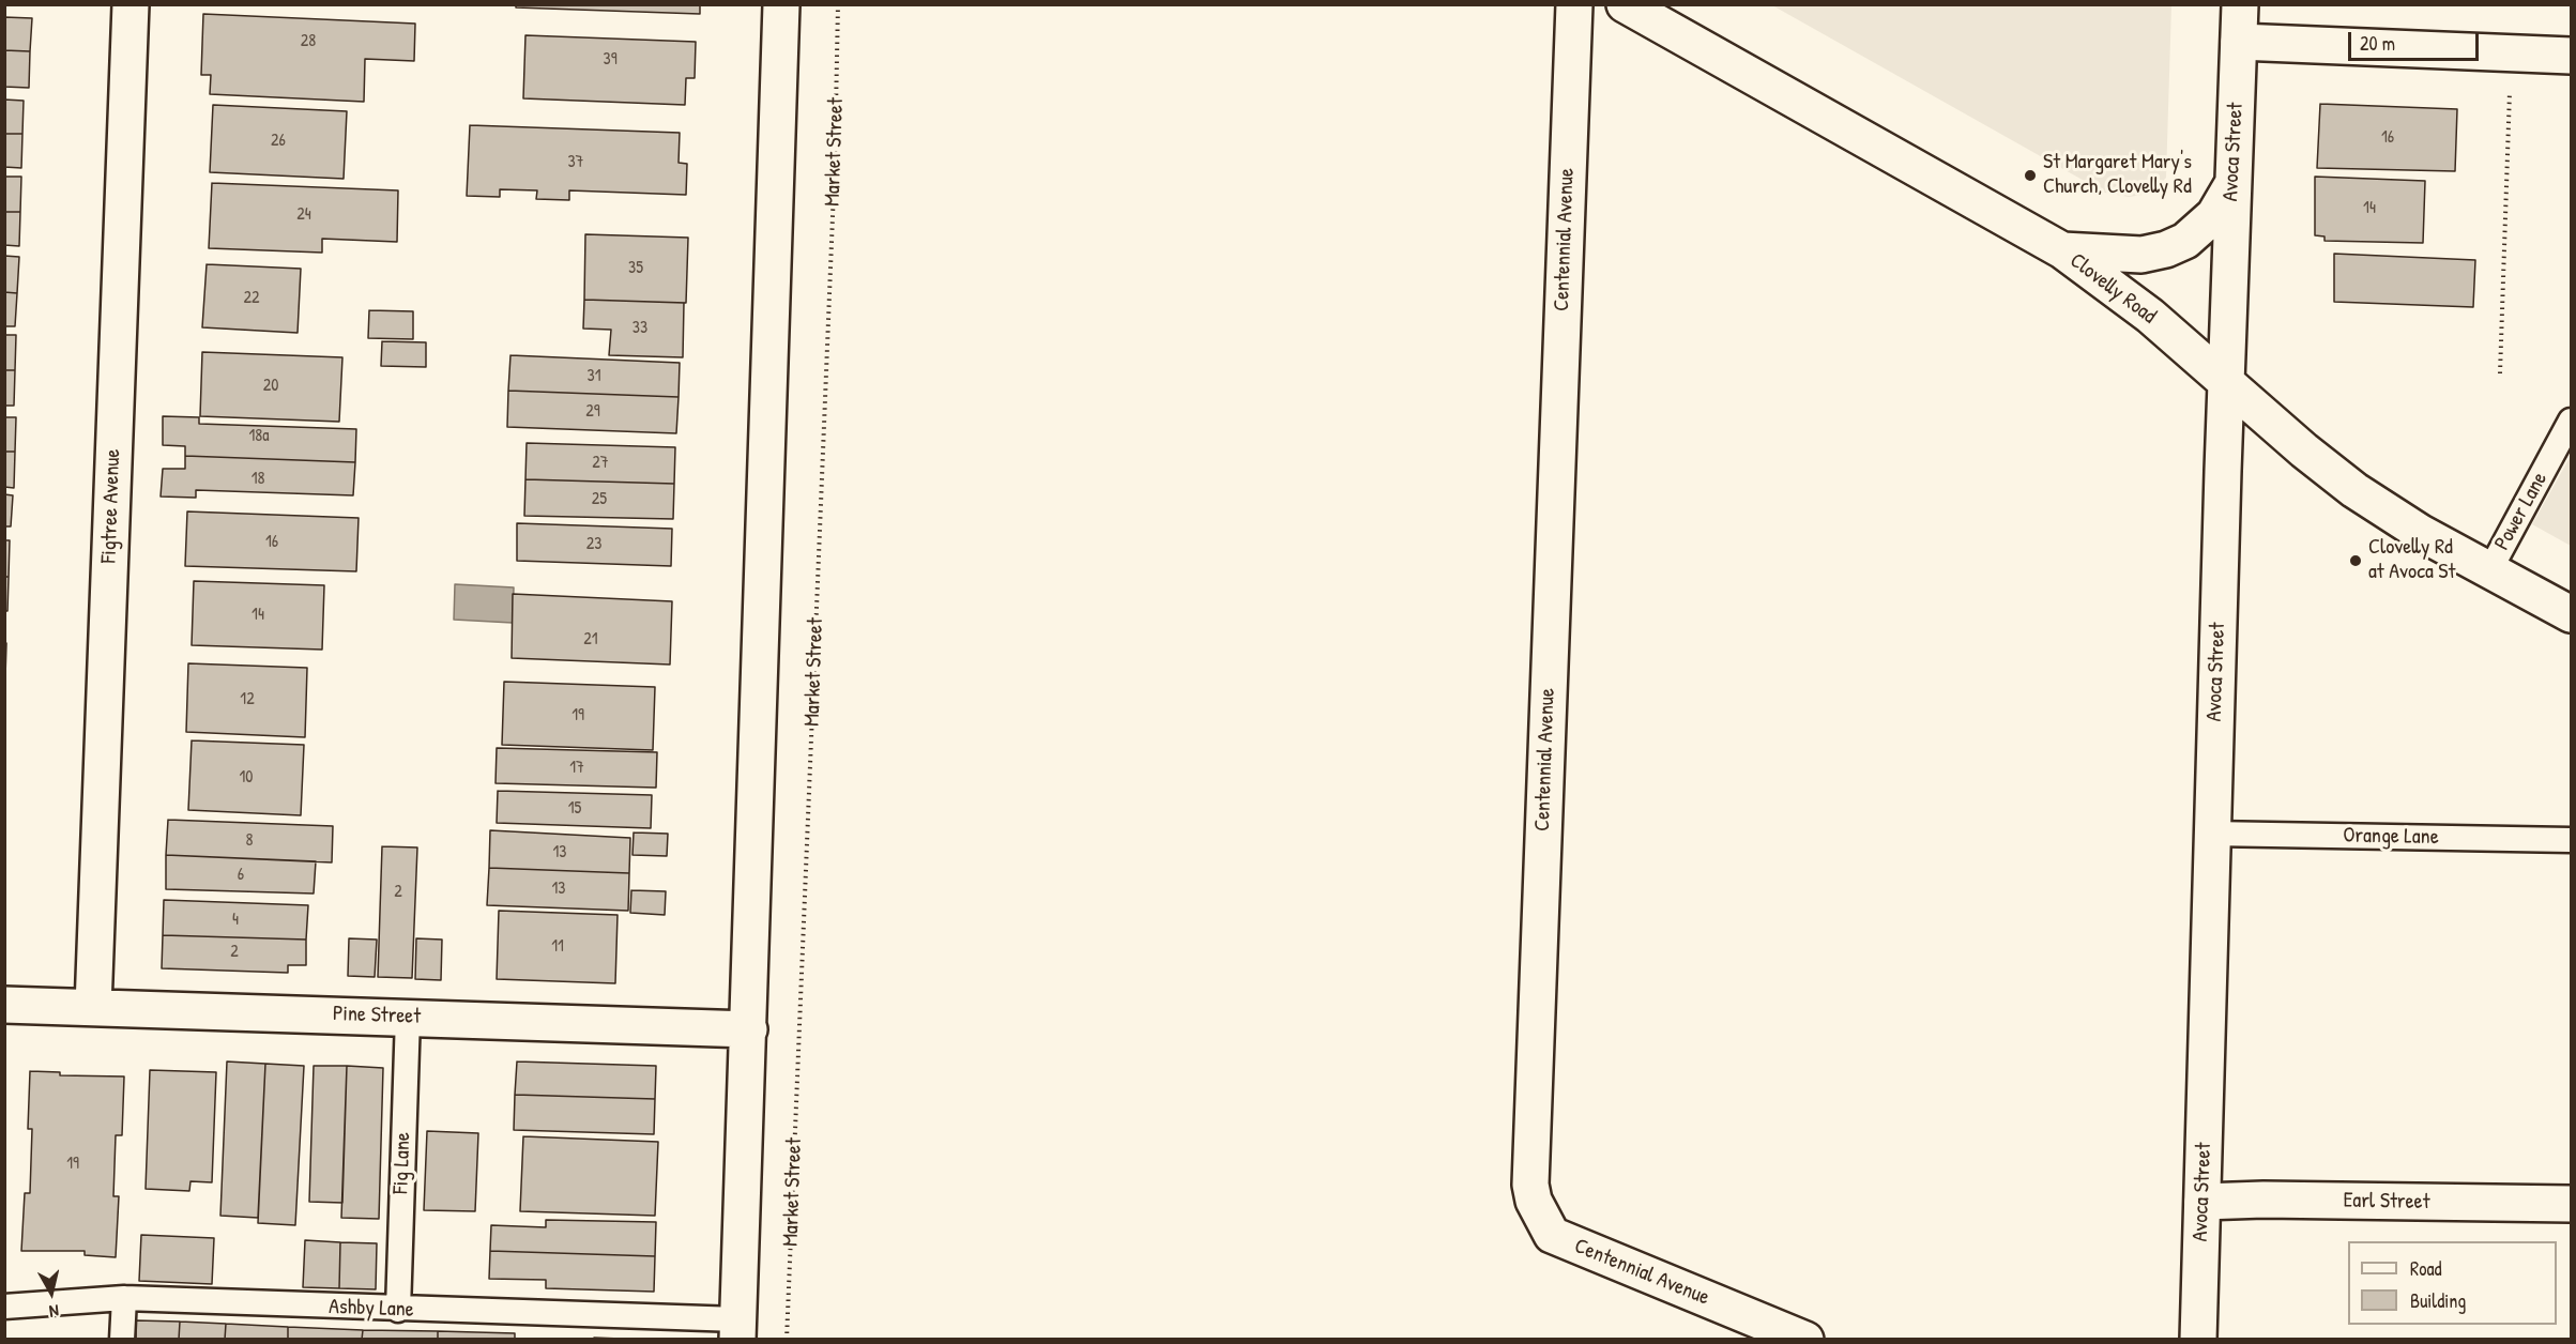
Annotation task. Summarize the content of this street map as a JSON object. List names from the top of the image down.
{
  "streets": {
    "street": [
      "Avoca Street",
      "Centennial Avenue",
      "Clovelly Road",
      "Figtree Avenue",
      "Pine Street",
      "Earl Street"
    ],
    "lane": [
      "Power Lane",
      "Orange Lane",
      "Fig Lane",
      "Ashby Lane"
    ],
    "path": ["Market Street"]
  },
  "crossings": [
    ["Avoca Street", "Clovelly Road"],
    ["Avoca Street", "Orange Lane"],
    ["Avoca Street", "Earl Street"],
    ["Clovelly Road", "Power Lane"],
    ["Figtree Avenue", "Pine Street"],
    ["Pine Street", "Fig Lane"],
    ["Fig Lane", "Ashby Lane"]
  ],
  "places": ["St Margaret Mary's Church, Clovelly Rd", "Clovelly Rd at Avoca St"],
  "house_numbers": [
    "28",
    "39",
    "16",
    "26",
    "37",
    "14",
    "24",
    "35",
    "22",
    "33",
    "31",
    "20",
    "29",
    "18a",
    "27",
    "18",
    "25",
    "16",
    "23",
    "14",
    "21",
    "12",
    "19",
    "17",
    "10",
    "15",
    "8",
    "13",
    "6",
    "13",
    "2",
    "4",
    "11",
    "2",
    "19"
  ],
  "legend": ["Road", "Building"],
  "scale_bar": "20 m",
  "north": "bottom"
}
